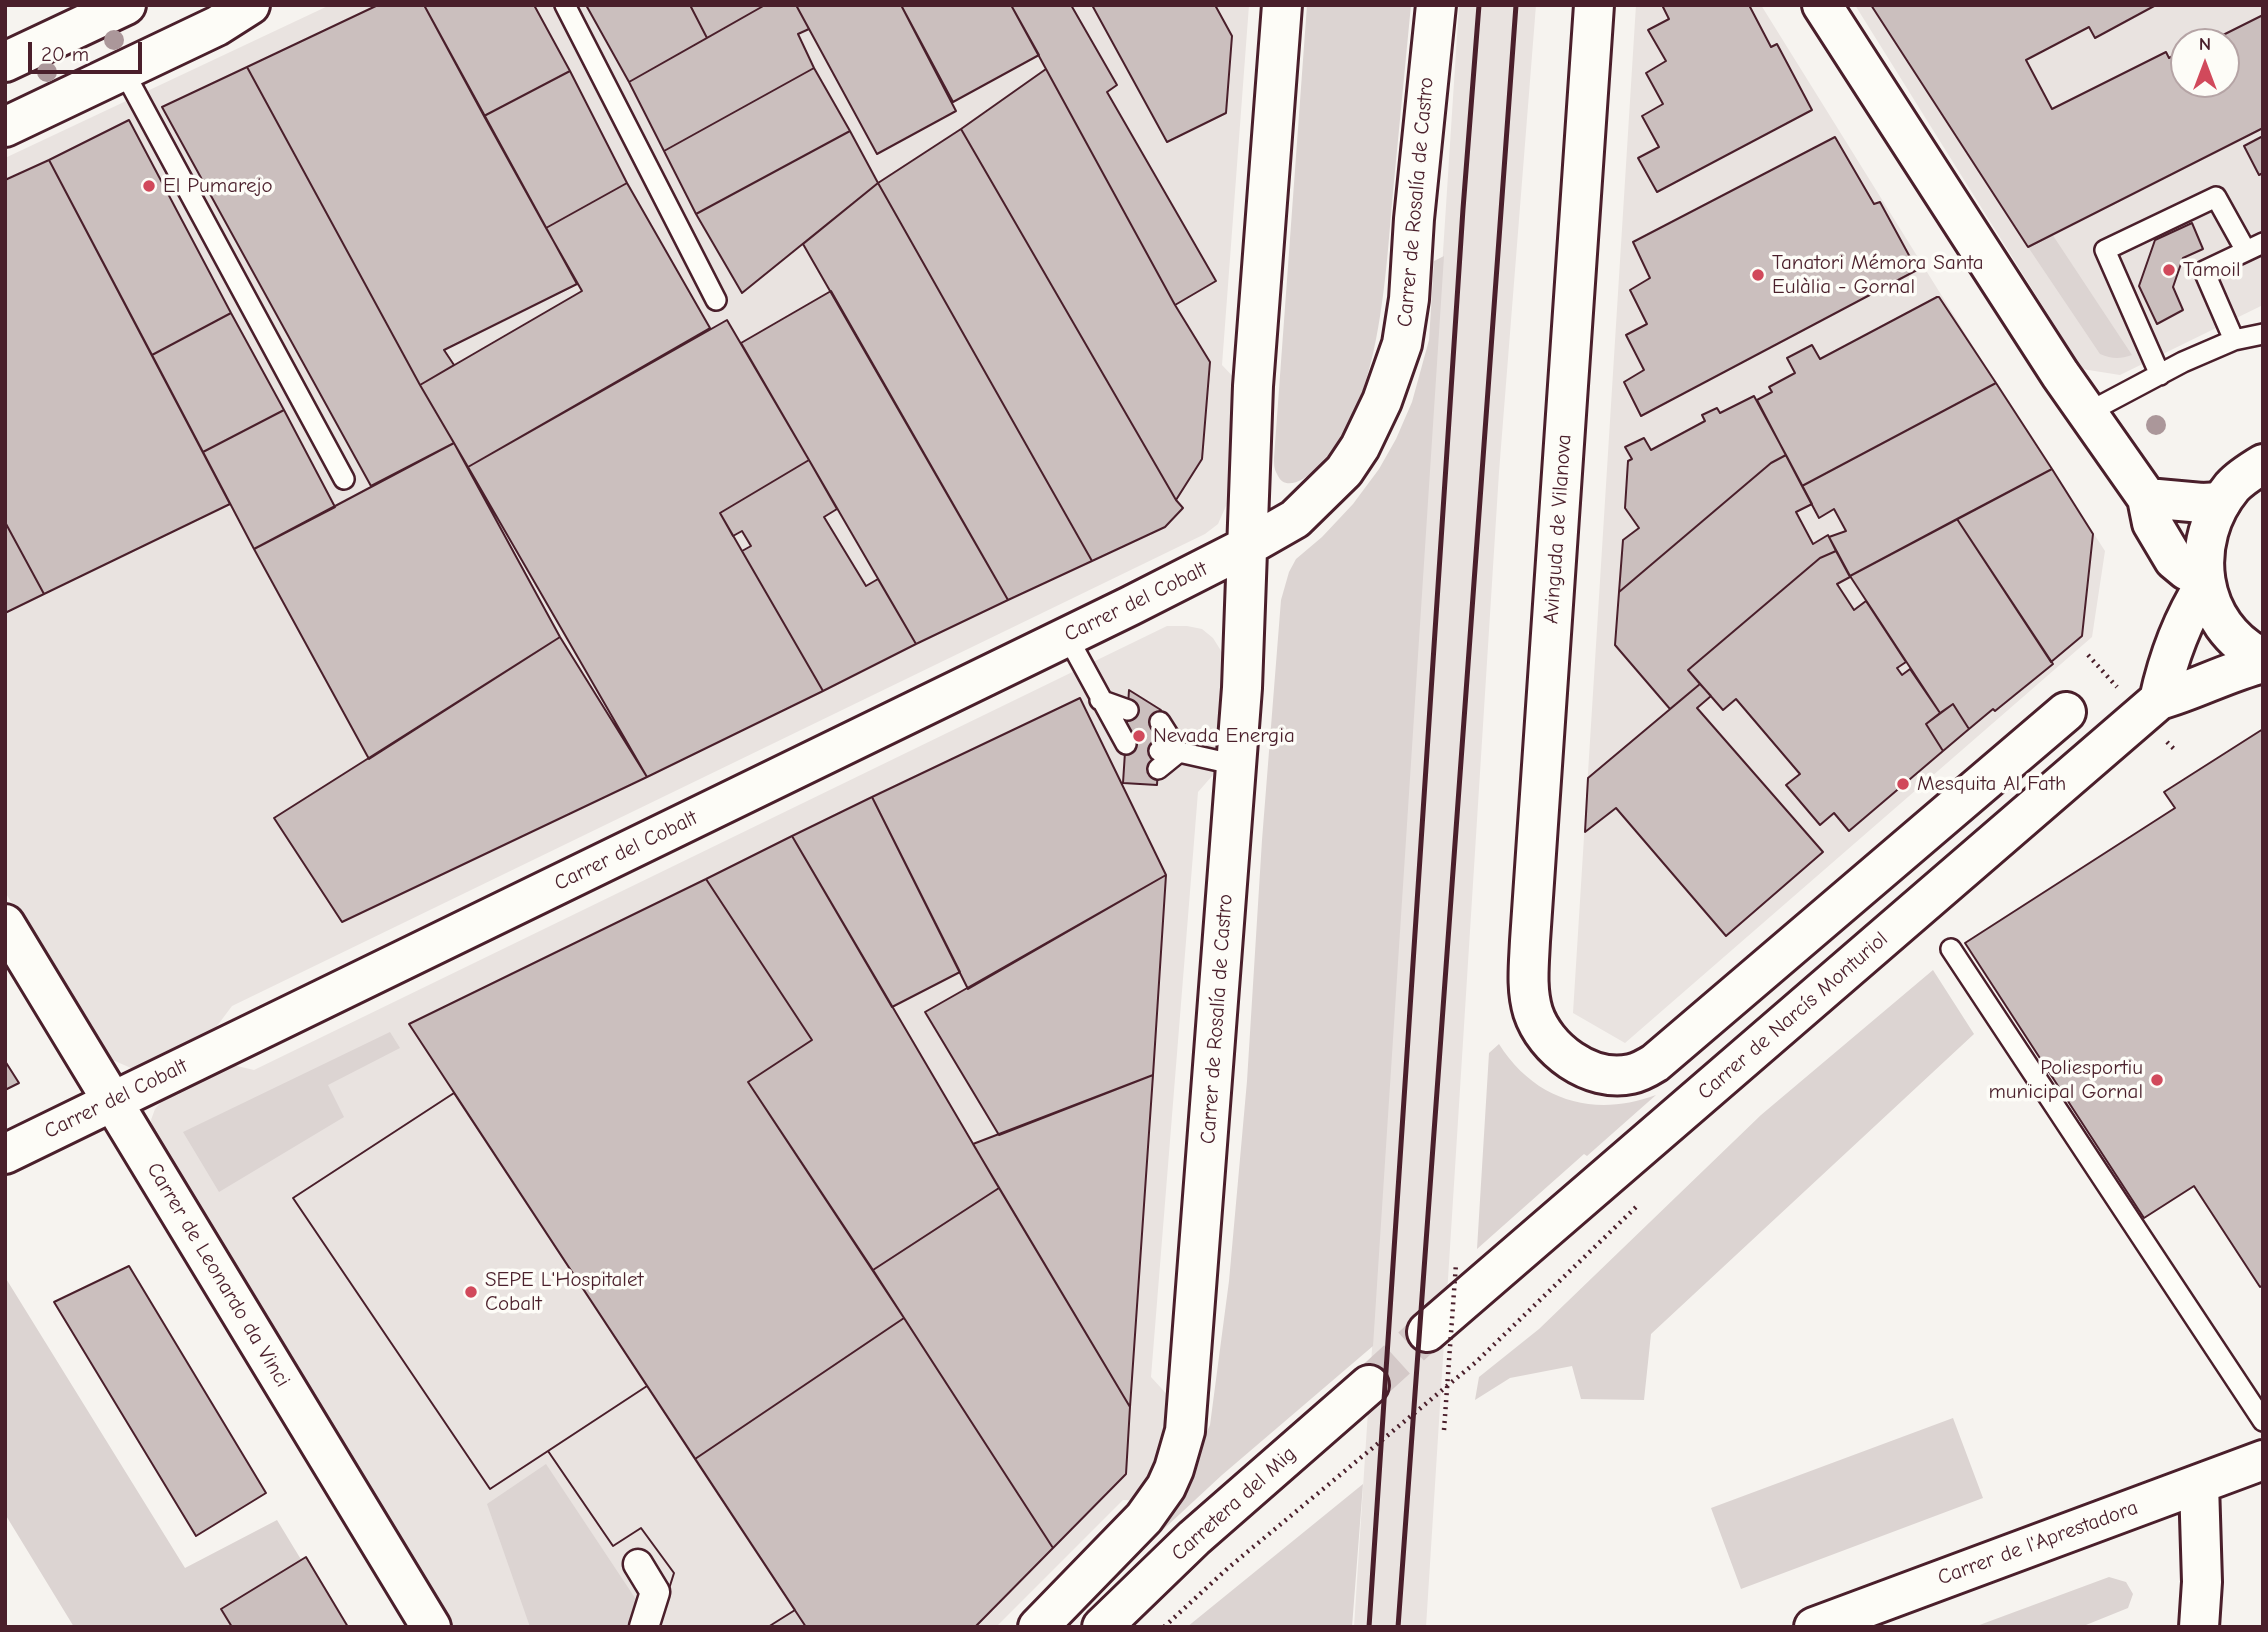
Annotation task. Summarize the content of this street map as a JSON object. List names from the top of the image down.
{
  "streets": {
    "street": [
      "Carrer de Rosalía de Castro",
      "Avinguda de Vilanova",
      "Carrer del Cobalt",
      "Carrer de Narcís Monturiol",
      "Carrer de Leonardo da Vinci",
      "Carretera del Mig",
      "Carrer de l'Aprestadora"
    ]
  },
  "crossings": [
    ["Carrer de Rosalía de Castro", "Carrer del Cobalt"],
    ["Carrer del Cobalt", "Carrer de Leonardo da Vinci"]
  ],
  "places": [
    "El Pumarejo",
    "Tamoil",
    "Tanatori Mémora Santa Eulàlia - Gornal",
    "Nevada Energia",
    "Mesquita Al Fath",
    "Poliesportiu municipal Gornal",
    "SEPE L'Hospitalet Cobalt"
  ],
  "scale_bar": "20 m",
  "north": "top"
}
